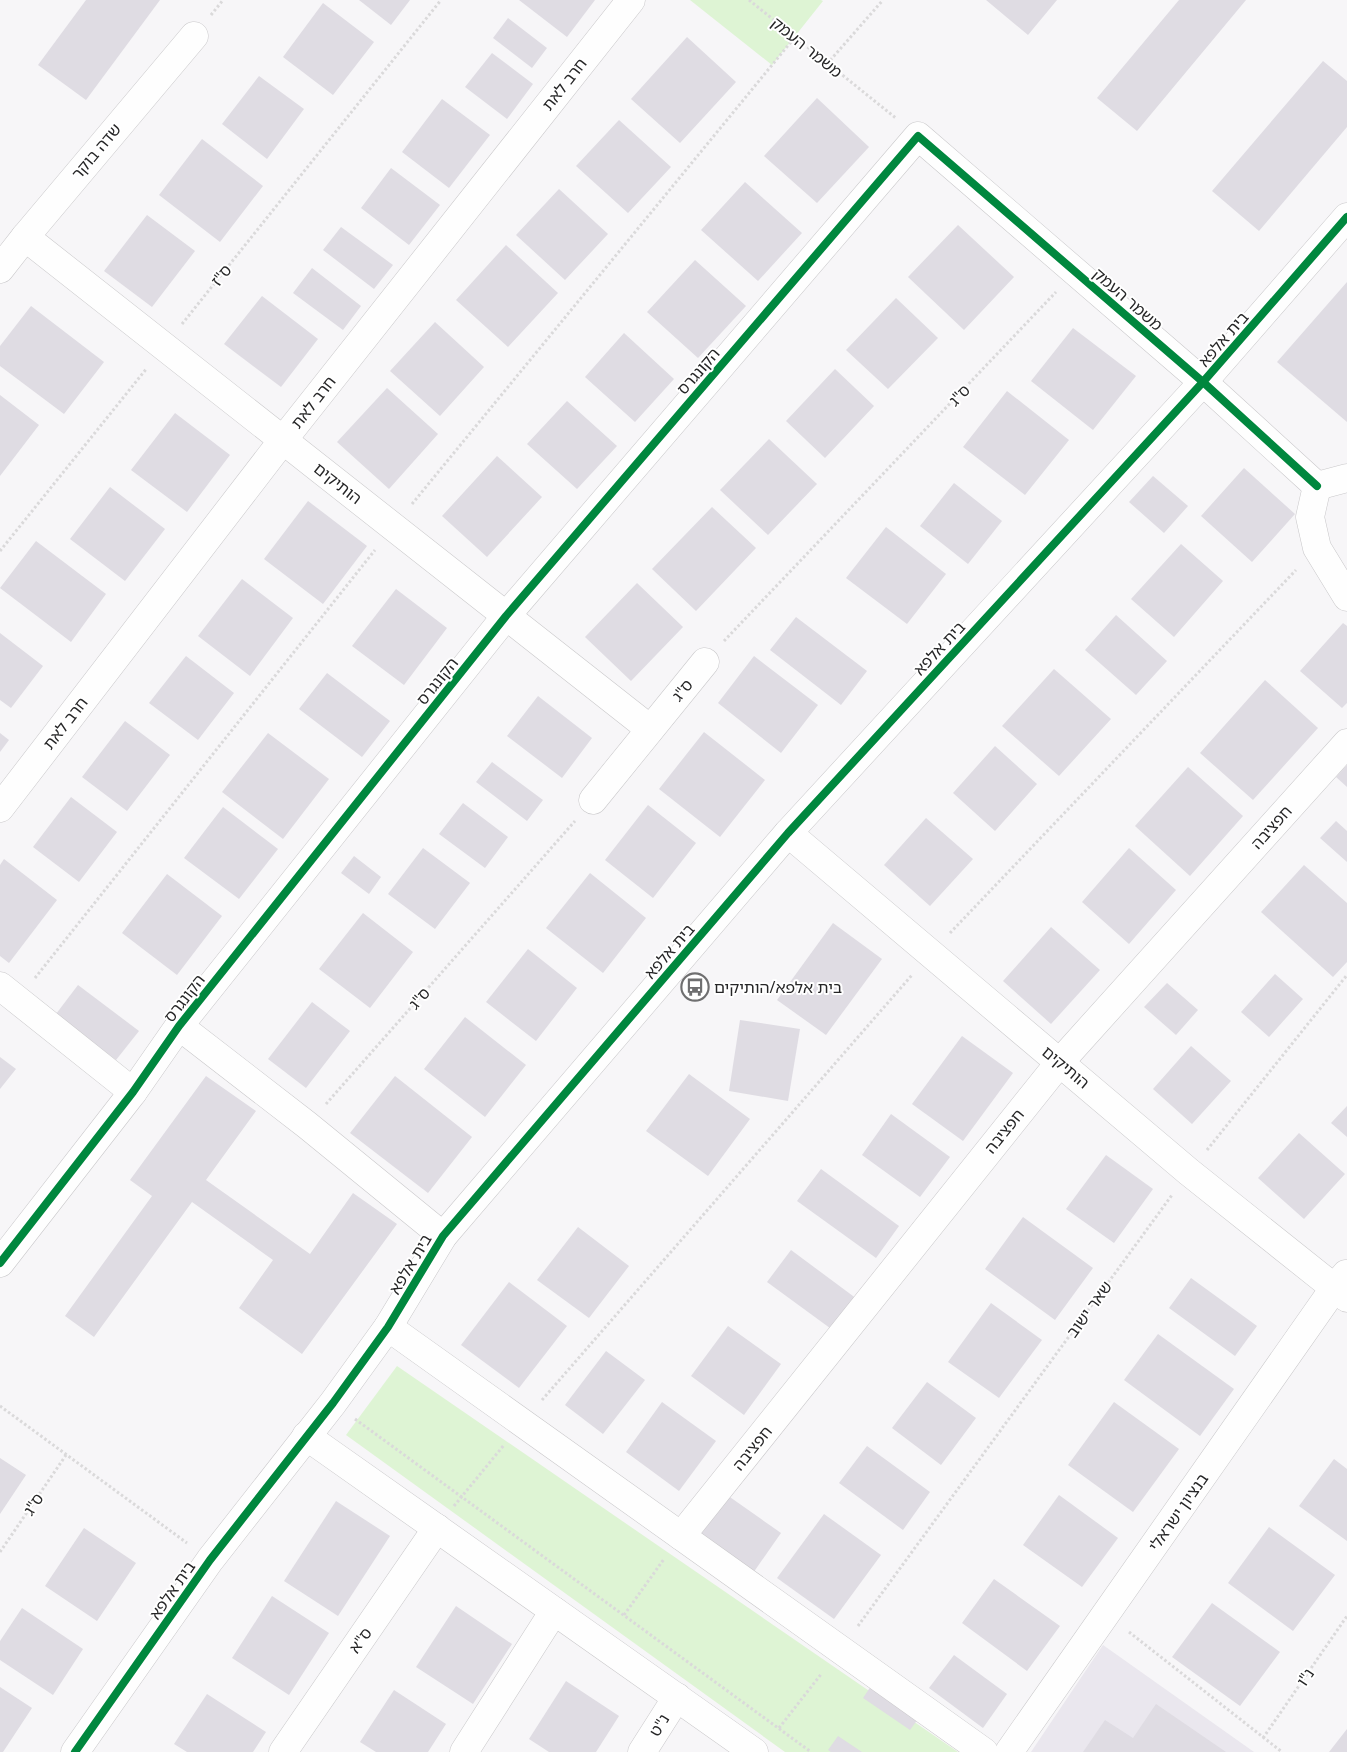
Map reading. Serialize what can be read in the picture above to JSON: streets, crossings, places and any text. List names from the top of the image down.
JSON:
{
  "streets": {
    "street": [
      "משמר העמק",
      "חרב לאת",
      "שדה בוקר",
      "בית אלפא",
      "הקונגרס",
      "ס\"ג",
      "הותיקים",
      "חפציבה",
      "בנציון ישראלי",
      "ס\"א",
      "נ\"ט"
    ],
    "path": ["ס\"ז", "שאר ישוב", "נ\"ו"]
  },
  "crossings": [
    ["משמר העמק", "בית אלפא"],
    ["משמר העמק", "הקונגרס"],
    ["משמר העמק", "ס\"ג"],
    ["חרב לאת", "הותיקים"],
    ["שדה בוקר", "הותיקים"],
    ["ס\"ז", "הותיקים"],
    ["בית אלפא", "הותיקים"],
    ["הקונגרס", "הותיקים"],
    ["ס\"ג", "הותיקים"],
    ["הותיקים", "חפציבה"],
    ["הותיקים", "שאר ישוב"],
    ["הותיקים", "בנציון ישראלי"]
  ],
  "places": {
    "bus stop": ["בית אלפא/הותיקים"]
  }
}
